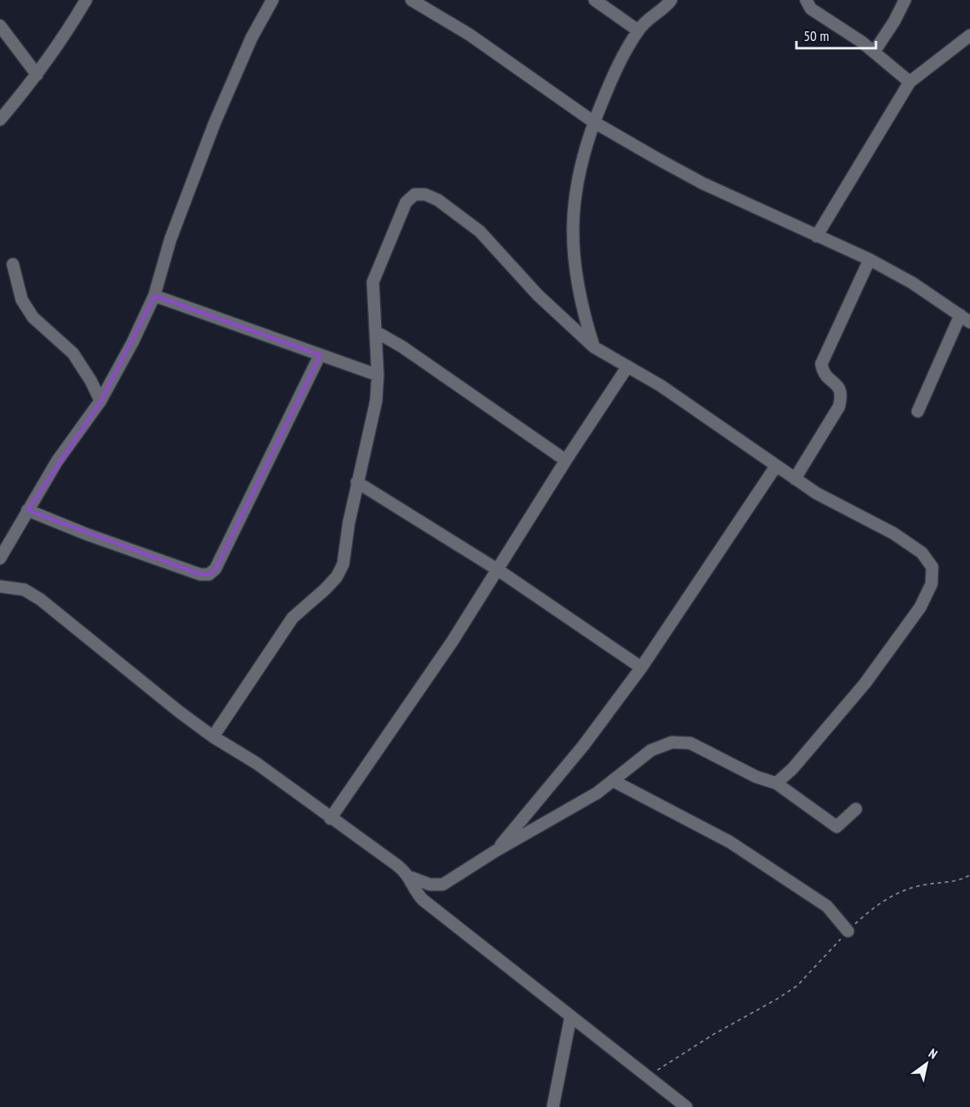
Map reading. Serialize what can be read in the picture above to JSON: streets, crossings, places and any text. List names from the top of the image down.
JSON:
{
  "scale_bar": "50 m",
  "north": "top right"
}
